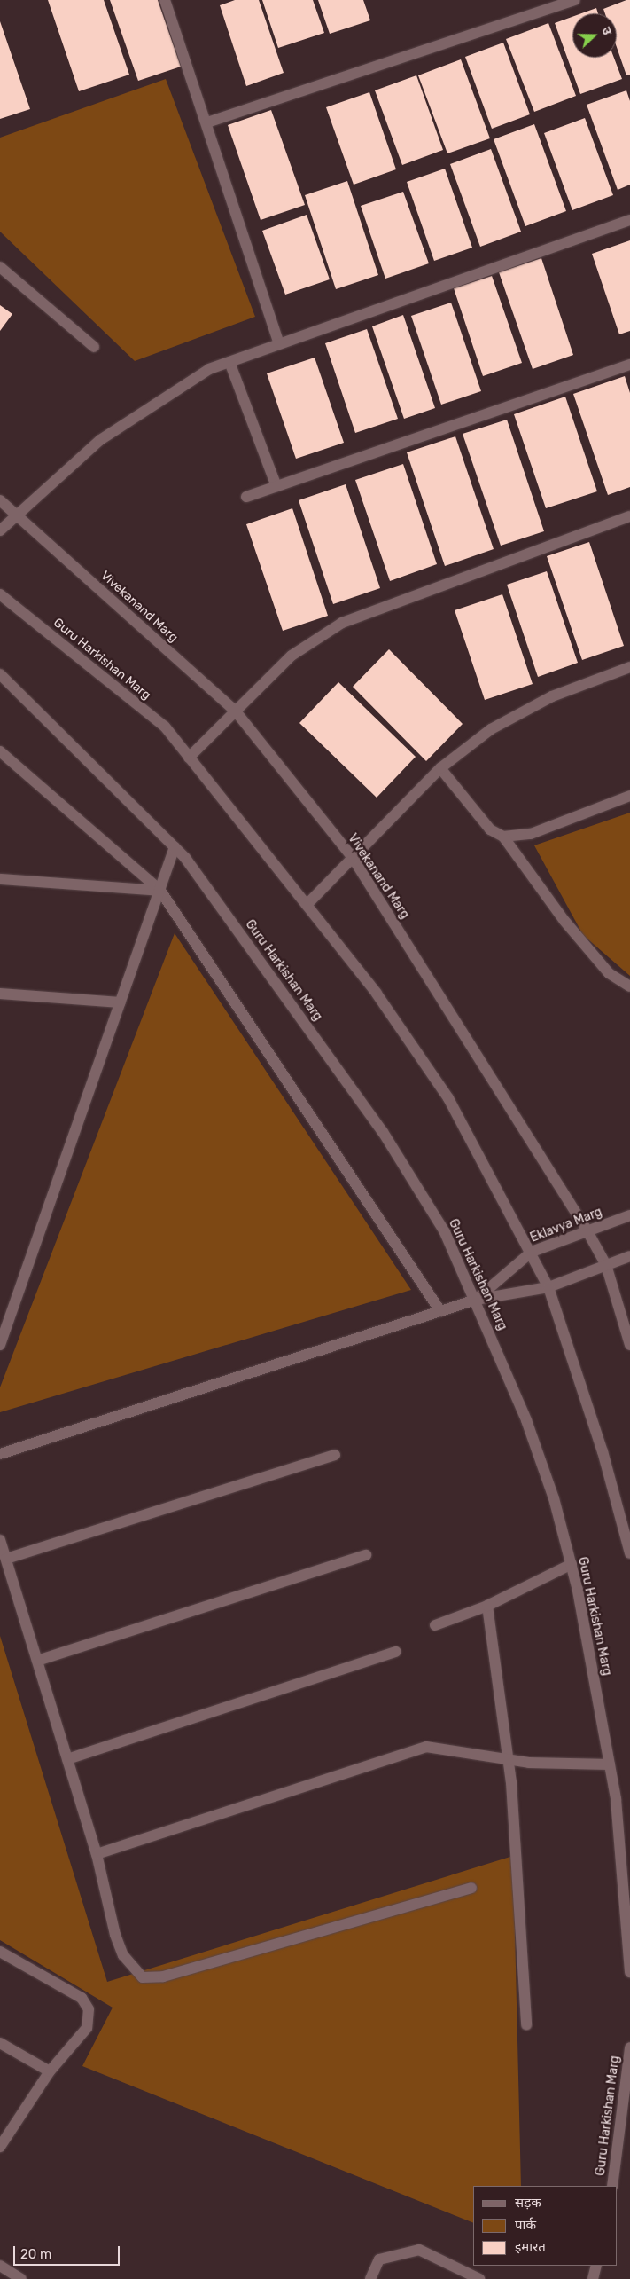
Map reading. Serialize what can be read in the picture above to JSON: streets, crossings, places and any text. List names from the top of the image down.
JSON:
{
  "streets": {
    "street": ["Vivekanand Marg", "Guru Harkishan Marg", "Eklavya Marg"]
  },
  "crossings": [
    ["Vivekanand Marg", "Eklavya Marg"],
    ["Guru Harkishan Marg", "Eklavya Marg"]
  ],
  "legend": ["सड़क", "पार्क", "इमारत"],
  "scale_bar": "20 m",
  "north": "right"
}
